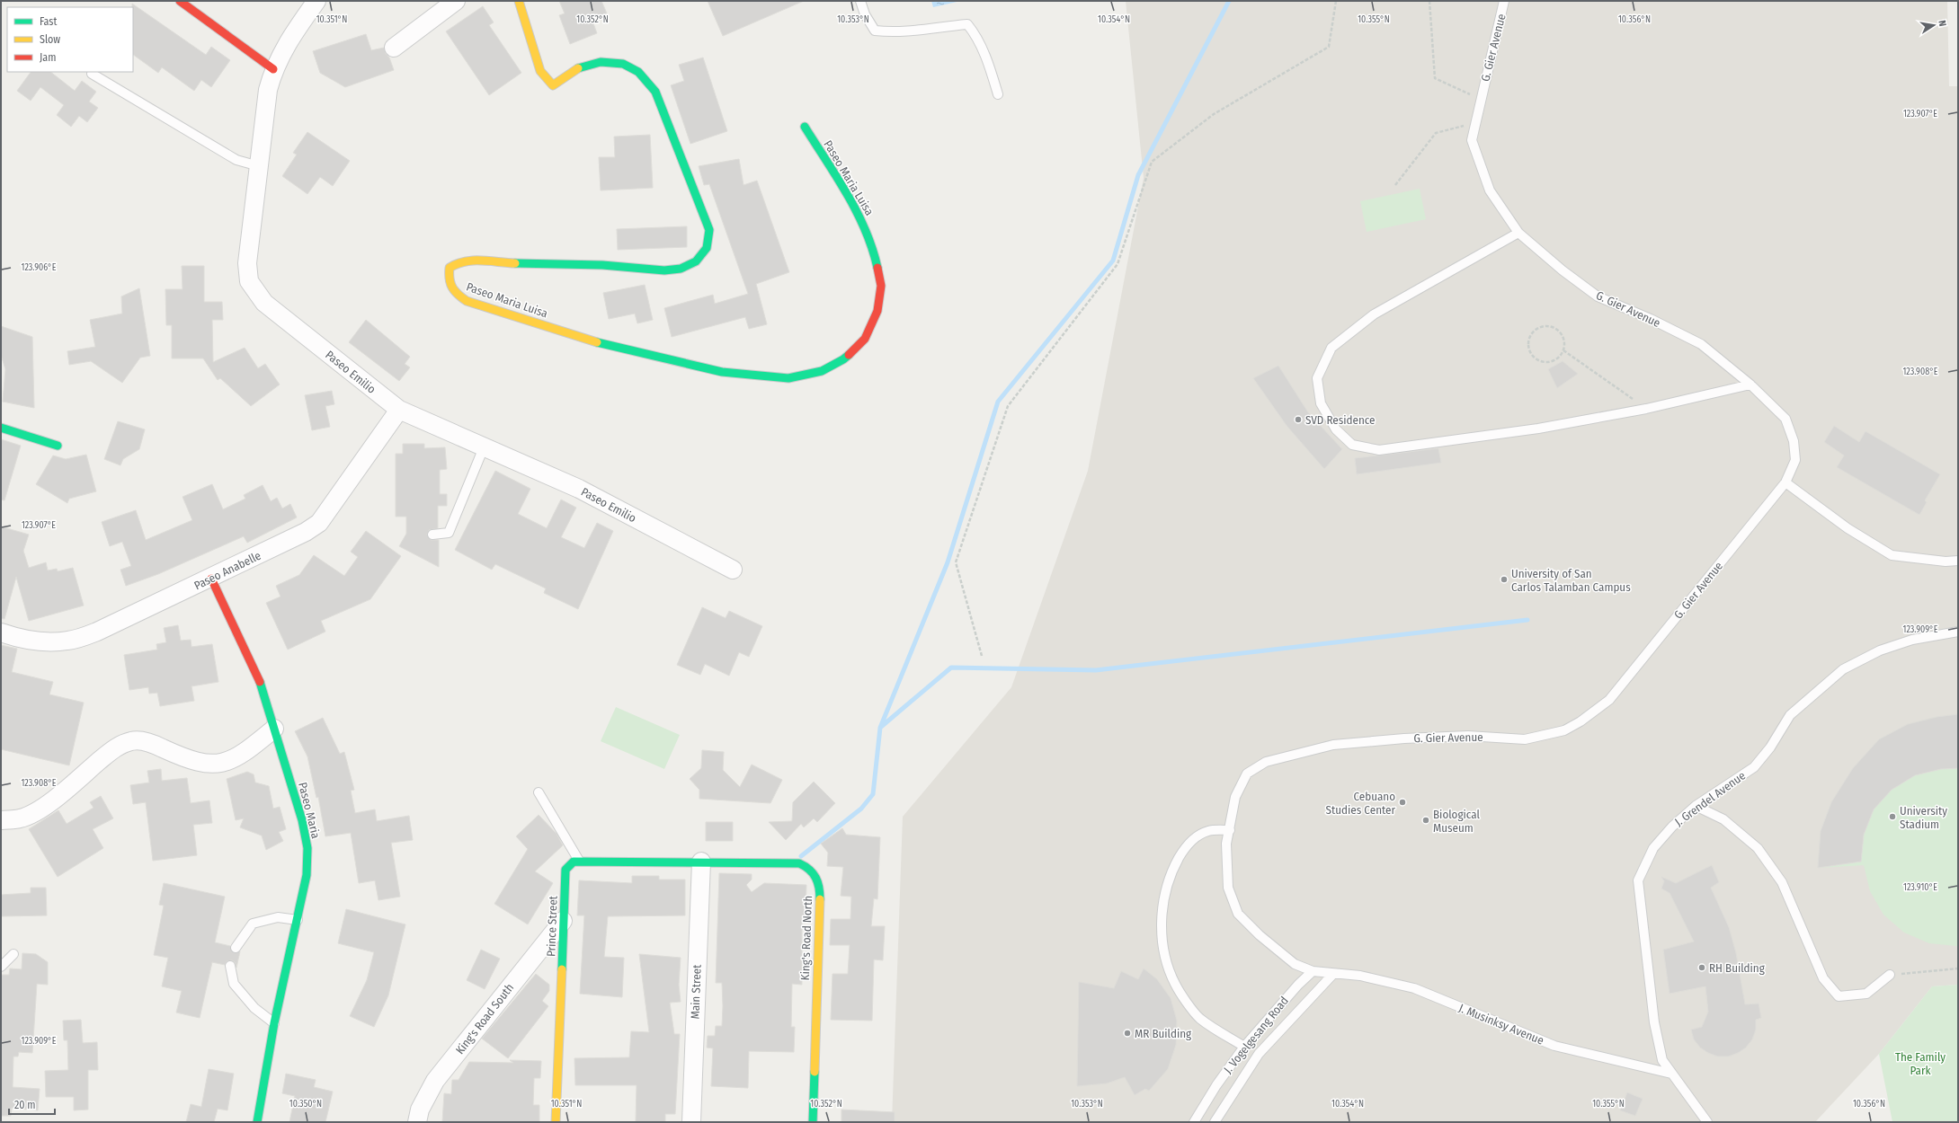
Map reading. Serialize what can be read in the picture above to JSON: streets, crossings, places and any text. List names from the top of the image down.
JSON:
{
  "streets": {
    "street": [
      "Paseo Maria Luisa",
      "Paseo Emilio",
      "Paseo Anabelle",
      "Paseo Maria",
      "Prince Street",
      "King's Road North",
      "Main Street",
      "King's Road South"
    ],
    "lane": [
      "G. Gier Avenue",
      "J. Grendel Avenue",
      "J. Musinksy Avenue",
      "J. Vogelgesang Road"
    ]
  },
  "crossings": [
    ["G. Gier Avenue", "J. Musinksy Avenue"],
    ["G. Gier Avenue", "J. Vogelgesang Road"],
    ["Paseo Emilio", "Paseo Anabelle"],
    ["Paseo Anabelle", "Paseo Maria"],
    ["J. Grendel Avenue", "J. Musinksy Avenue"],
    ["Prince Street", "King's Road South"],
    ["King's Road North", "Main Street"],
    ["J. Musinksy Avenue", "J. Vogelgesang Road"]
  ],
  "parks": ["The Family Park"],
  "places": [
    "SVD Residence",
    "University of San Carlos Talamban Campus",
    "Cebuano Studies Center",
    "University Stadium",
    "Biological Museum",
    "RH Building",
    "MR Building"
  ],
  "legend": ["Fast", "Slow", "Jam"],
  "scale_bar": "20 m",
  "north": "right",
  "coordinates": [
    "10.351°N",
    "10.352°N",
    "10.353°N",
    "10.354°N",
    "10.355°N",
    "10.356°N",
    "123.907°E",
    "123.906°E",
    "123.908°E",
    "123.909°E",
    "123.910°E",
    "10.350°N"
  ]
}
